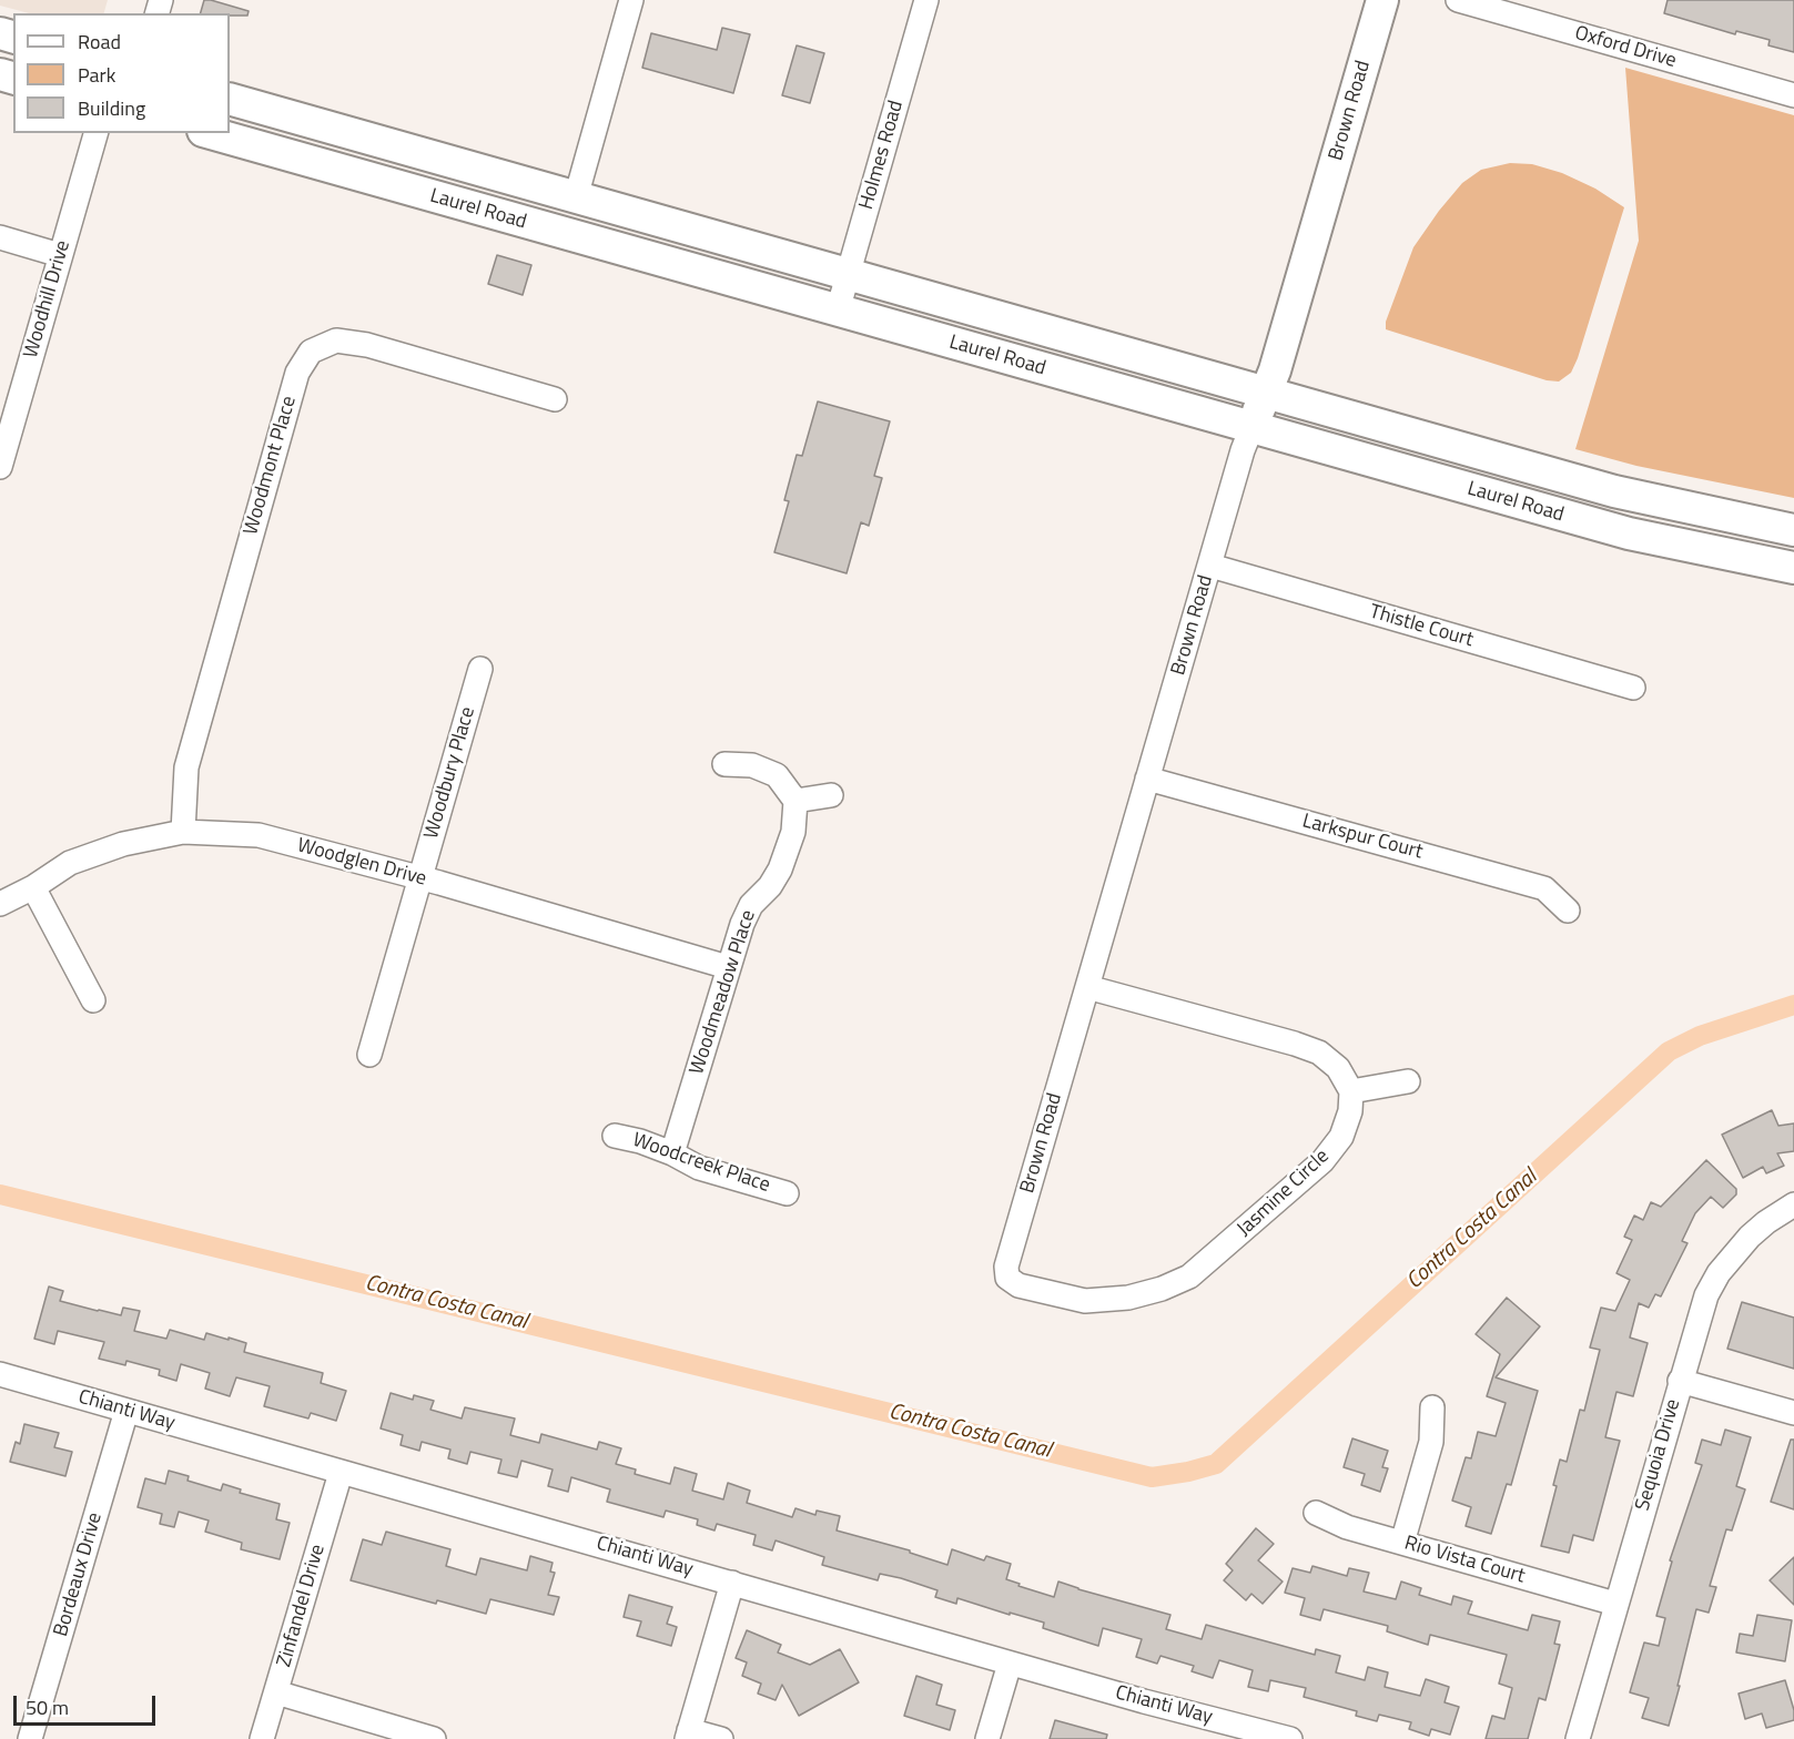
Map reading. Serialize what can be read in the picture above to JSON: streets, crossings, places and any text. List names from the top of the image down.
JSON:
{
  "streets": {
    "main road": ["Brown Road", "Laurel Road"],
    "street": [
      "Oxford Drive",
      "Holmes Road",
      "Woodhill Drive",
      "Woodmont Place",
      "Thistle Court",
      "Woodbury Place",
      "Larkspur Court",
      "Woodglen Drive",
      "Woodmeadow Place",
      "Woodcreek Place",
      "Jasmine Circle",
      "Chianti Way",
      "Sequoia Drive",
      "Rio Vista Court",
      "Bordeaux Drive",
      "Zinfandel Drive"
    ]
  },
  "crossings": [
    ["Brown Road", "Laurel Road"],
    ["Brown Road", "Thistle Court"],
    ["Brown Road", "Larkspur Court"],
    ["Brown Road", "Jasmine Circle"],
    ["Holmes Road", "Laurel Road"],
    ["Woodmont Place", "Woodglen Drive"],
    ["Woodbury Place", "Woodglen Drive"],
    ["Woodglen Drive", "Woodmeadow Place"],
    ["Woodmeadow Place", "Woodcreek Place"],
    ["Chianti Way", "Bordeaux Drive"],
    ["Chianti Way", "Zinfandel Drive"],
    ["Sequoia Drive", "Rio Vista Court"]
  ],
  "water": ["Contra Costa Canal"],
  "legend": ["Road", "Park", "Building"],
  "scale_bar": "50 m"
}
